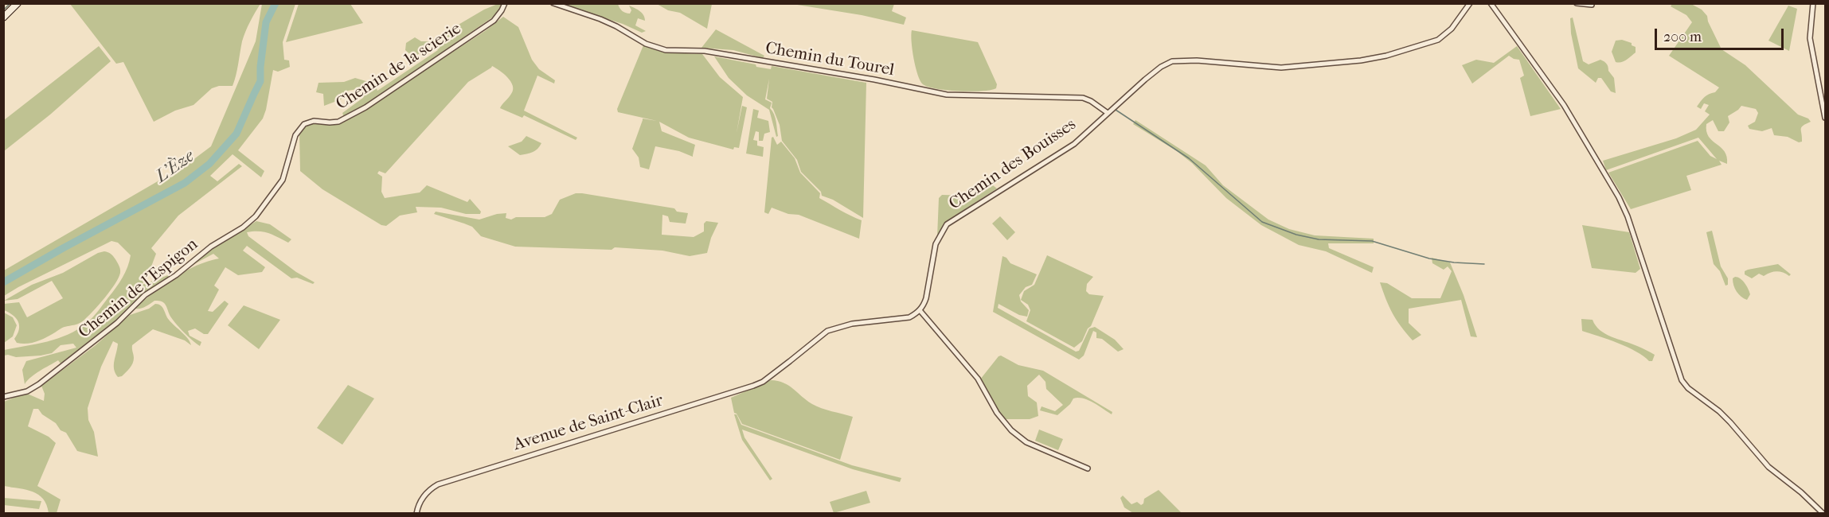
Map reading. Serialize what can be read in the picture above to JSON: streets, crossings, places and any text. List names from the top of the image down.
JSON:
{
  "streets": {
    "street": [
      "Chemin du Tourel",
      "Chemin de la scierie",
      "Chemin des Bouisses",
      "Chemin de l'Espigon",
      "Avenue de Saint-Clair"
    ]
  },
  "crossings": [
    ["Chemin du Tourel", "Chemin des Bouisses"],
    ["Chemin de la scierie", "Chemin de l'Espigon"],
    ["Chemin des Bouisses", "Avenue de Saint-Clair"]
  ],
  "water": ["L'Èze"],
  "scale_bar": "200 m"
}
